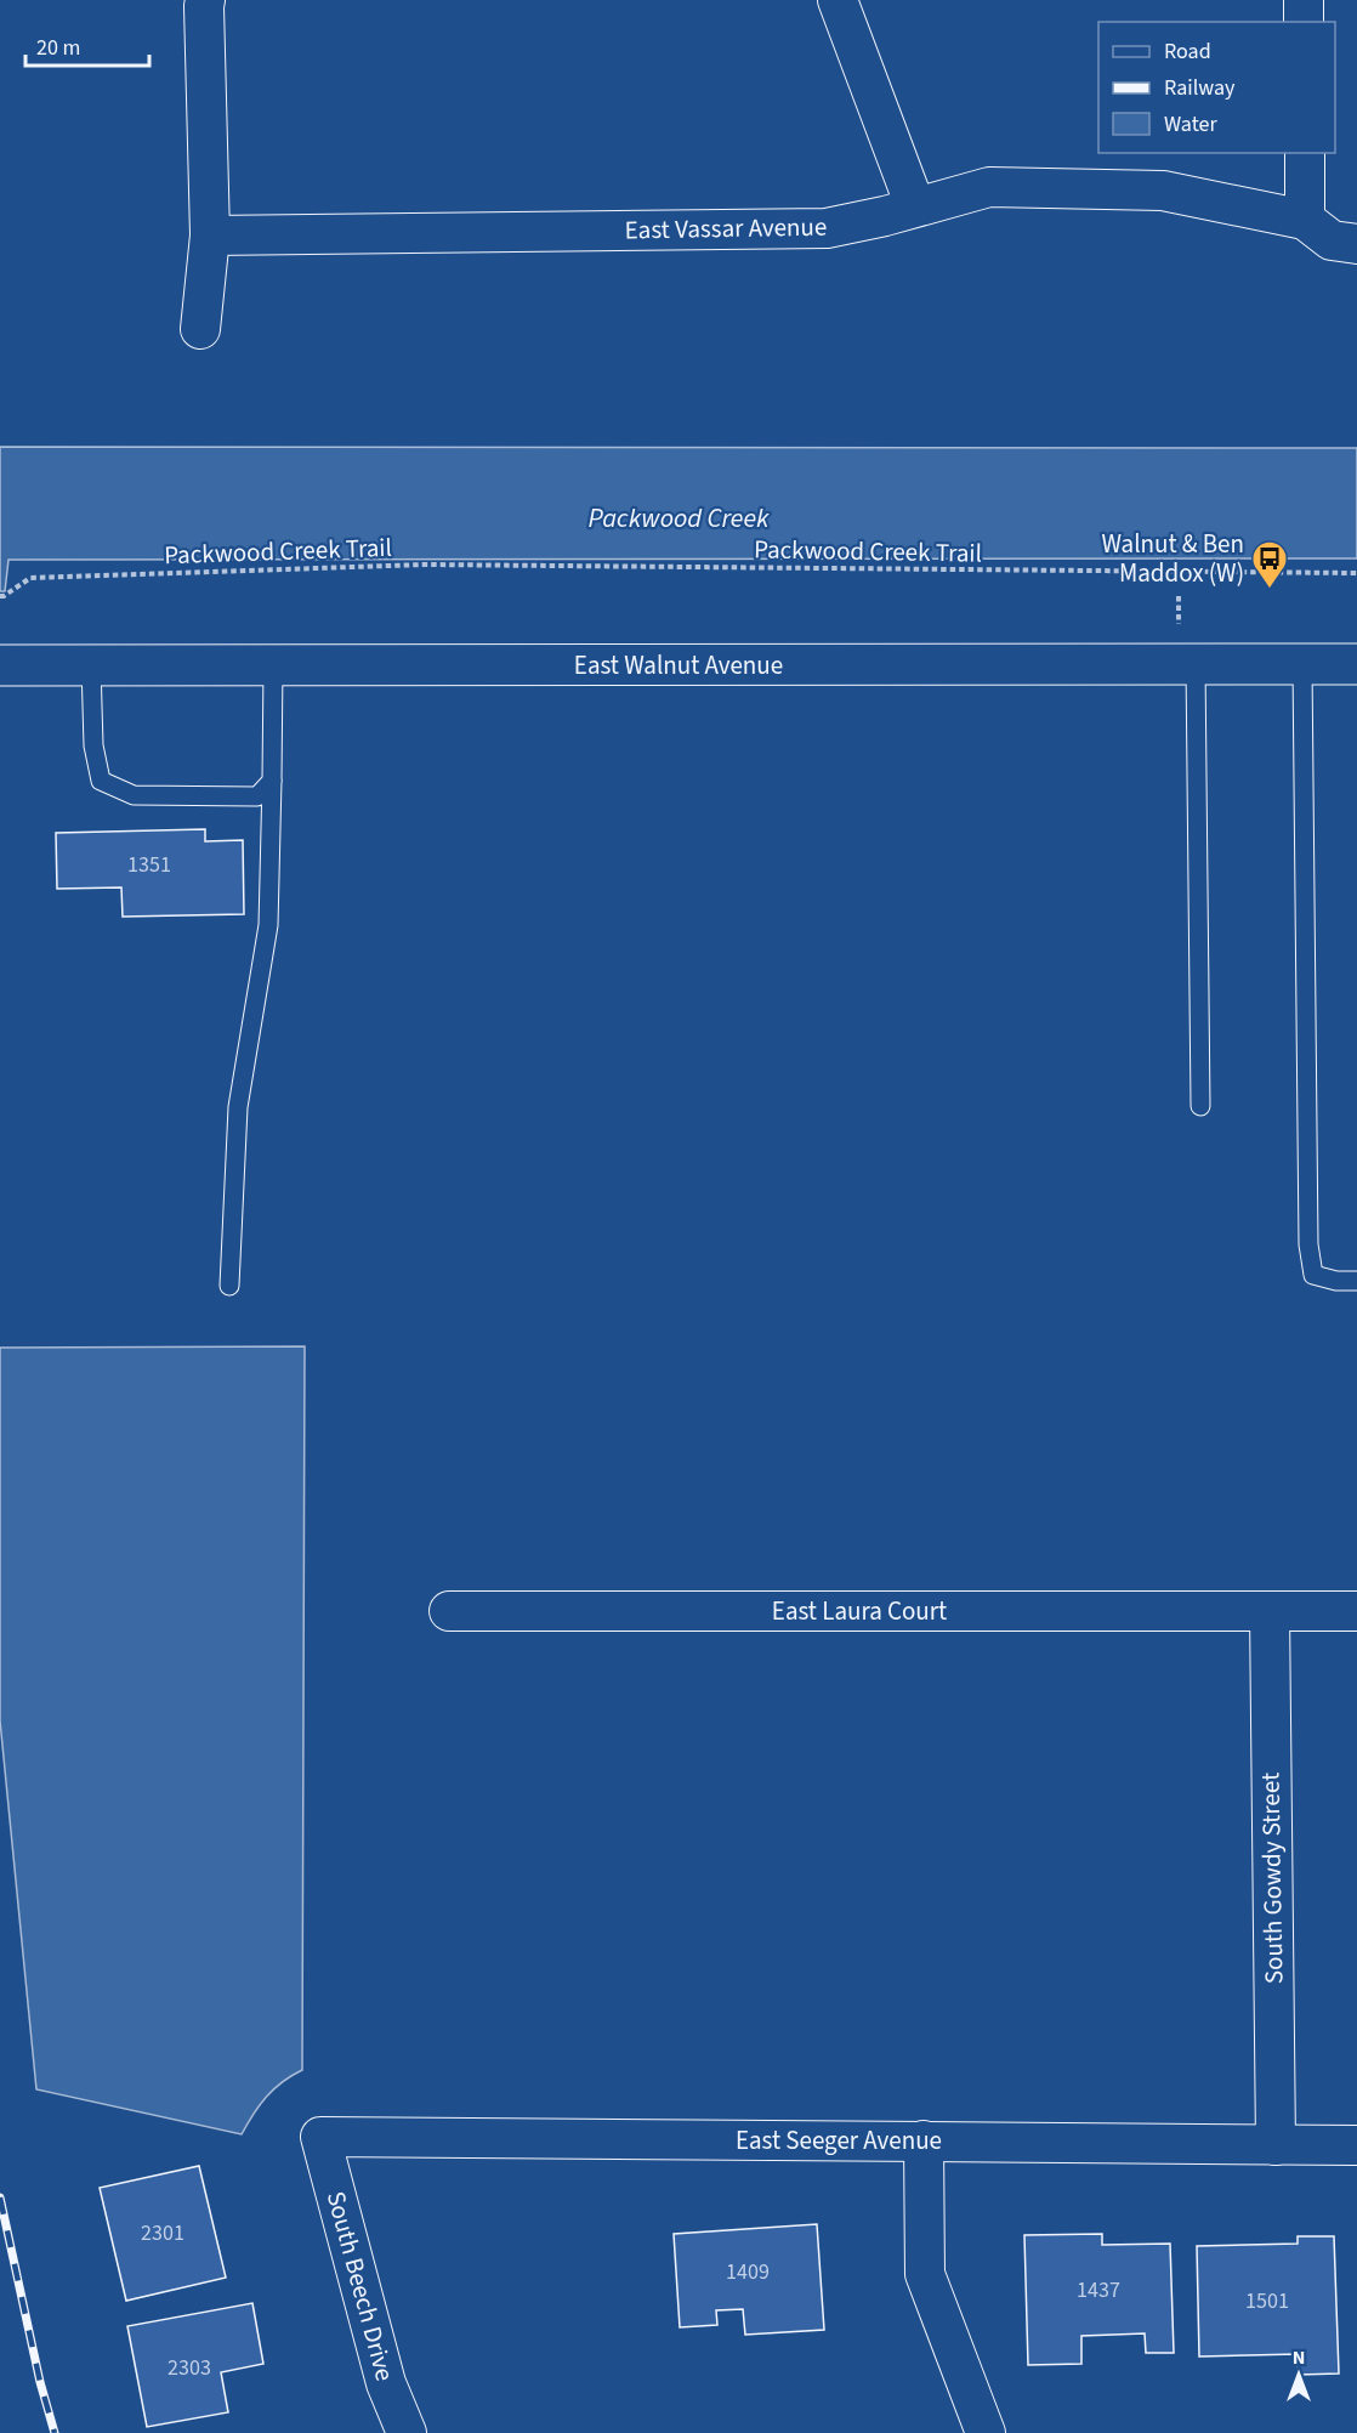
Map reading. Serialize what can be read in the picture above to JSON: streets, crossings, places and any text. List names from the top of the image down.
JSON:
{
  "streets": {
    "main road": ["East Walnut Avenue"],
    "street": [
      "East Vassar Avenue",
      "East Laura Court",
      "South Gowdy Street",
      "East Seeger Avenue",
      "South Beech Drive"
    ],
    "path": ["Packwood Creek Trail"]
  },
  "crossings": [
    ["East Laura Court", "South Gowdy Street"],
    ["South Gowdy Street", "East Seeger Avenue"],
    ["East Seeger Avenue", "South Beech Drive"]
  ],
  "water": ["Packwood Creek"],
  "places": {
    "bus stop": ["Walnut & Ben Maddox (W)"]
  },
  "house_numbers": [
    "1351",
    "2301",
    "1409",
    "1437",
    "1501",
    "2303"
  ],
  "legend": ["Road", "Railway", "Water"],
  "scale_bar": "20 m",
  "north": "top"
}
